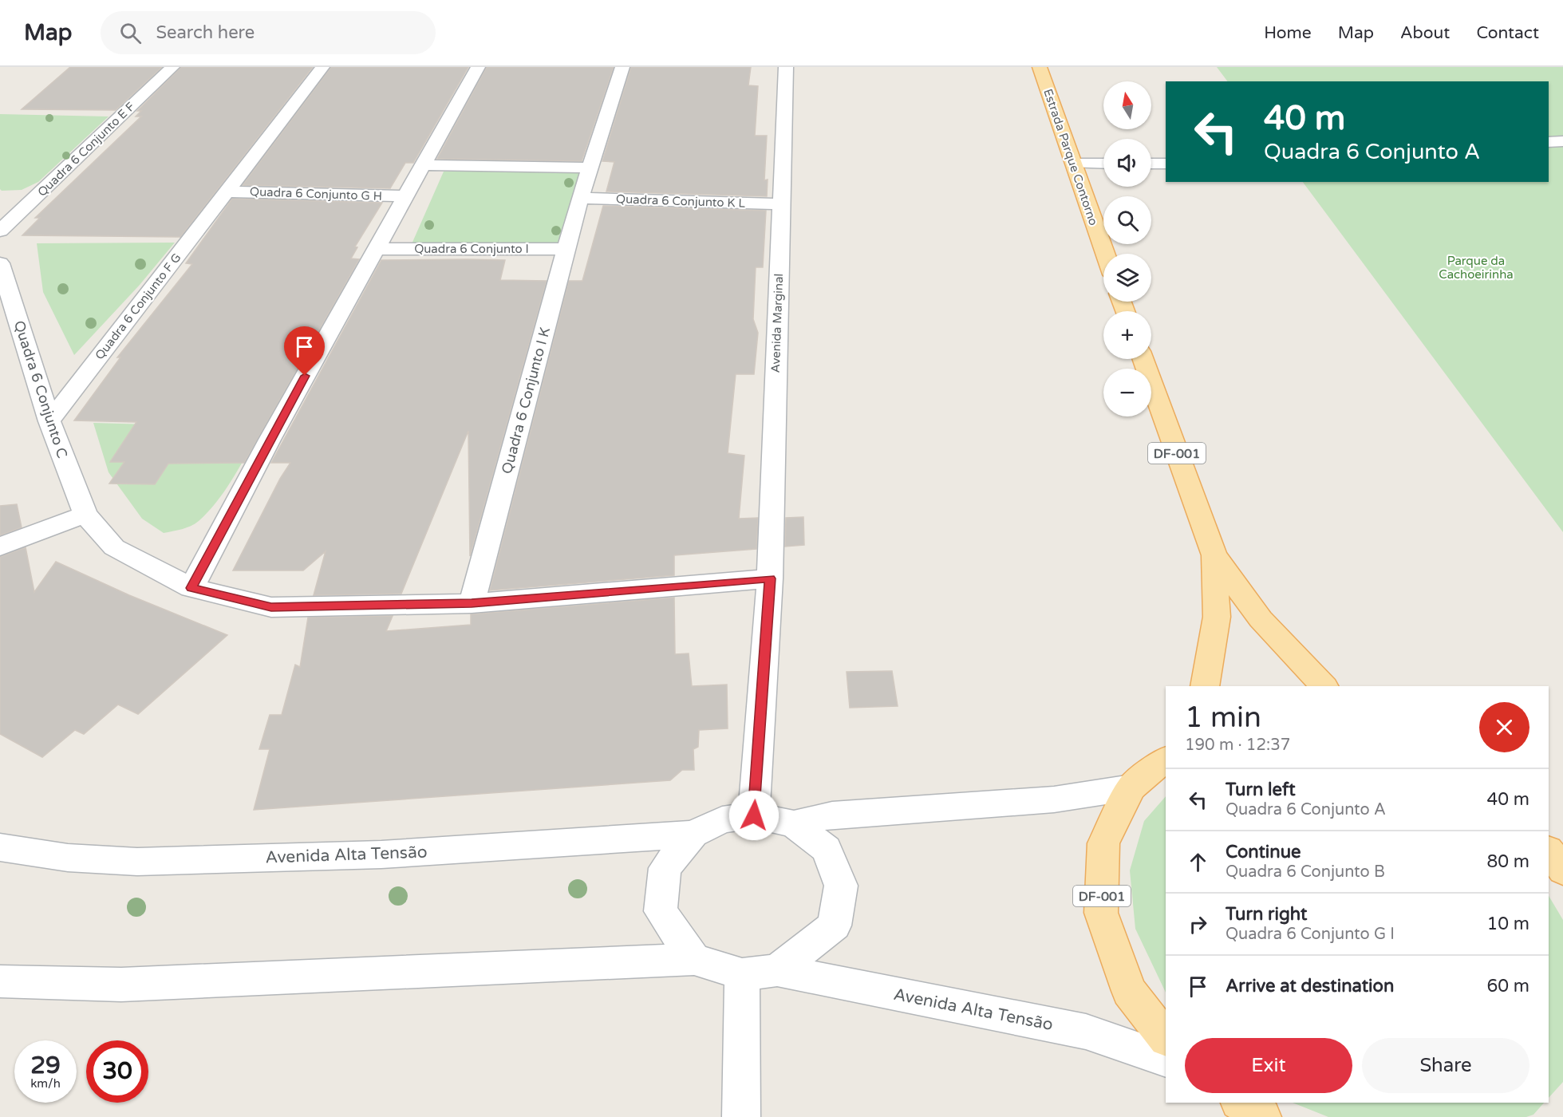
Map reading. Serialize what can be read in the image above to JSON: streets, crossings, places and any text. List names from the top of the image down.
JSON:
{
  "streets": {
    "main road": ["Estrada Parque Contorno", "DF-001"],
    "street": [
      "Quadra 6 Conjunto E F",
      "Quadra 6 Conjunto G H",
      "Quadra 6 Conjunto K L",
      "Quadra 6 Conjunto I",
      "Quadra 6 Conjunto F G",
      "Avenida Marginal",
      "Quadra 6 Conjunto C",
      "Quadra 6 Conjunto I K",
      "Avenida Alta Tensão"
    ]
  },
  "crossings": [
    ["Quadra 6 Conjunto G H", "Quadra 6 Conjunto F G"],
    ["Quadra 6 Conjunto K L", "Avenida Marginal"],
    ["Quadra 6 Conjunto K L", "Quadra 6 Conjunto I K"],
    ["Quadra 6 Conjunto I", "Quadra 6 Conjunto I K"],
    ["Quadra 6 Conjunto F G", "Quadra 6 Conjunto C"],
    ["Avenida Marginal", "Avenida Alta Tensão"]
  ],
  "parks": ["Parque da Cachoeirinha"],
  "north": "top",
  "page": {
    "header": "Map",
    "search": "Search here",
    "nav": [
      "Home",
      "Map",
      "About",
      "Contact"
    ],
    "map_buttons": ["+", "−"],
    "turn": ["40 m", "Quadra 6 Conjunto A"],
    "heading": ["1 min", "190 m · 12:37"],
    "list": [
      {
        "name": "Turn left",
        "note": "Quadra 6 Conjunto A",
        "value": "40 m"
      },
      {
        "name": "Continue",
        "note": "Quadra 6 Conjunto B",
        "value": "80 m"
      },
      {
        "name": "Turn right",
        "note": "Quadra 6 Conjunto G I",
        "value": "10 m"
      },
      {
        "name": "Arrive at destination",
        "value": "60 m"
      }
    ],
    "buttons": ["Exit", "Share"],
    "speed": "29 km/h",
    "limit": "30"
  }
}
